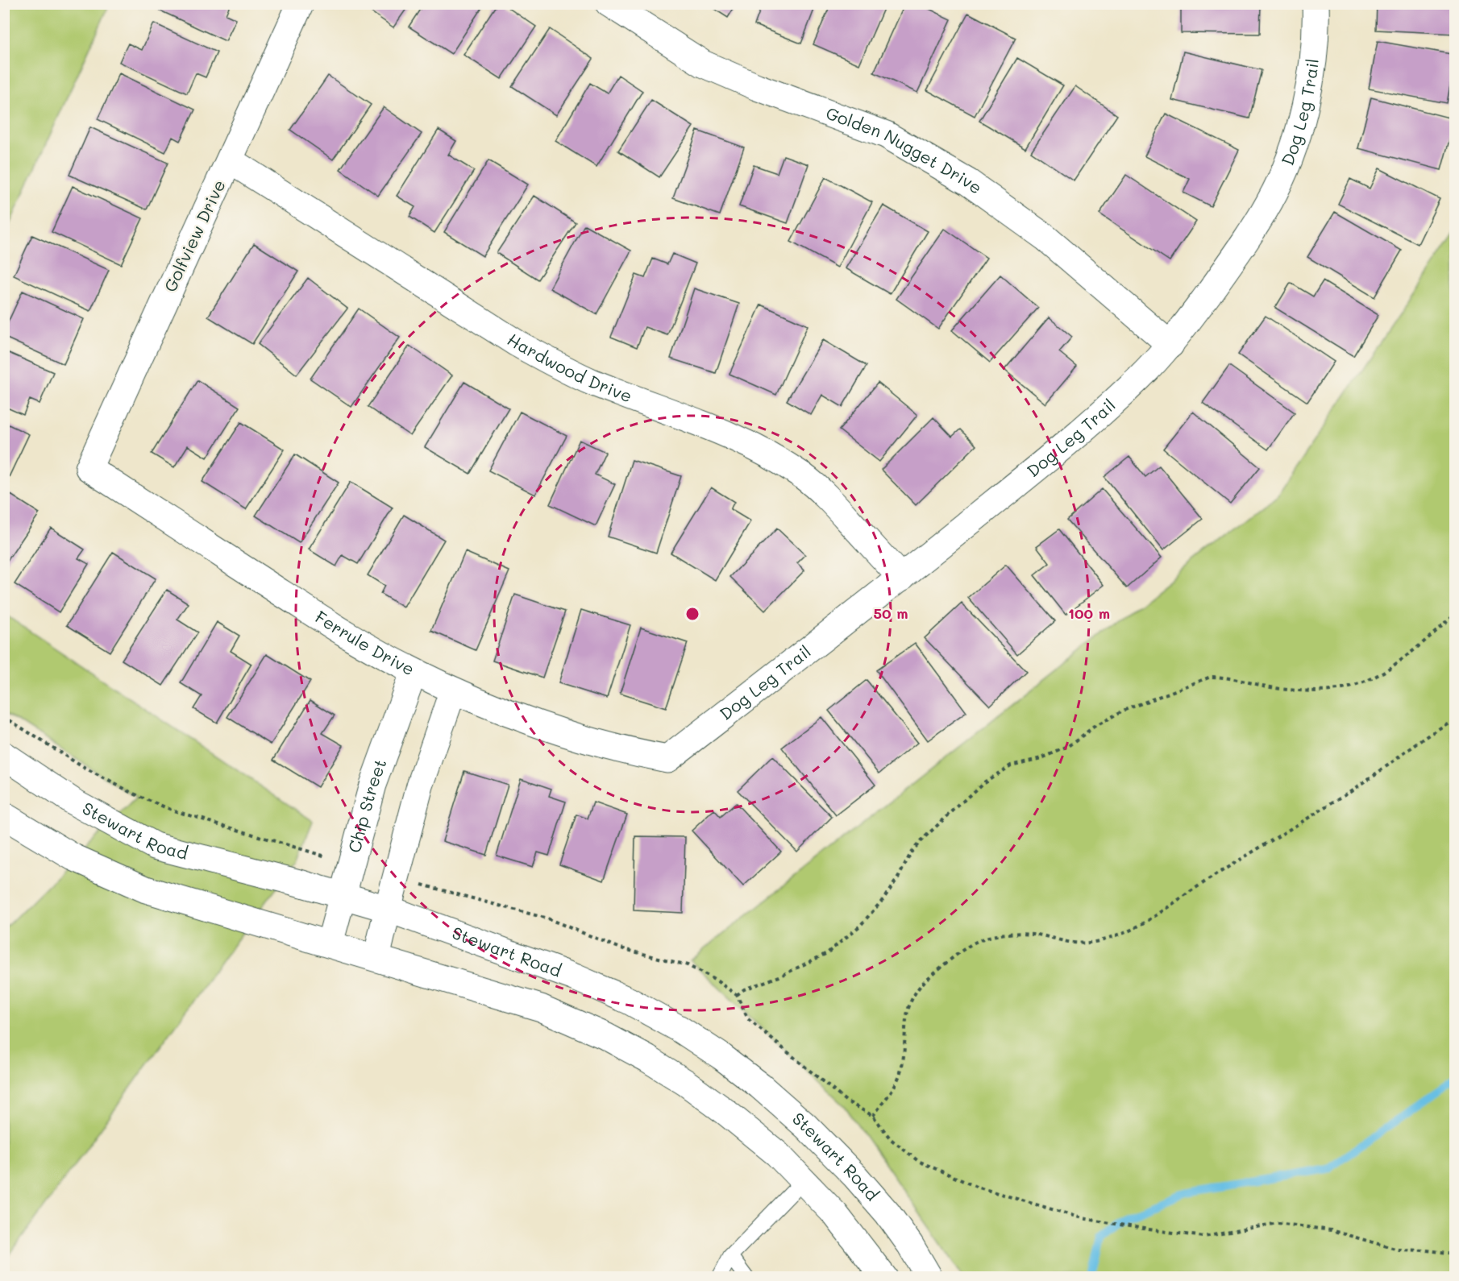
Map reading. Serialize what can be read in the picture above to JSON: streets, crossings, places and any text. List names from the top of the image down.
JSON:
{
  "streets": {
    "street": [
      "Dog Leg Trail",
      "Golden Nugget Drive",
      "Golfview Drive",
      "Hardwood Drive",
      "Ferrule Drive",
      "Chip Street",
      "Stewart Road"
    ]
  },
  "crossings": [
    ["Dog Leg Trail", "Golden Nugget Drive"],
    ["Dog Leg Trail", "Hardwood Drive"],
    ["Dog Leg Trail", "Ferrule Drive"],
    ["Golfview Drive", "Hardwood Drive"],
    ["Golfview Drive", "Ferrule Drive"],
    ["Ferrule Drive", "Chip Street"],
    ["Chip Street", "Stewart Road"]
  ],
  "rings": ["50 m", "100 m"]
}
